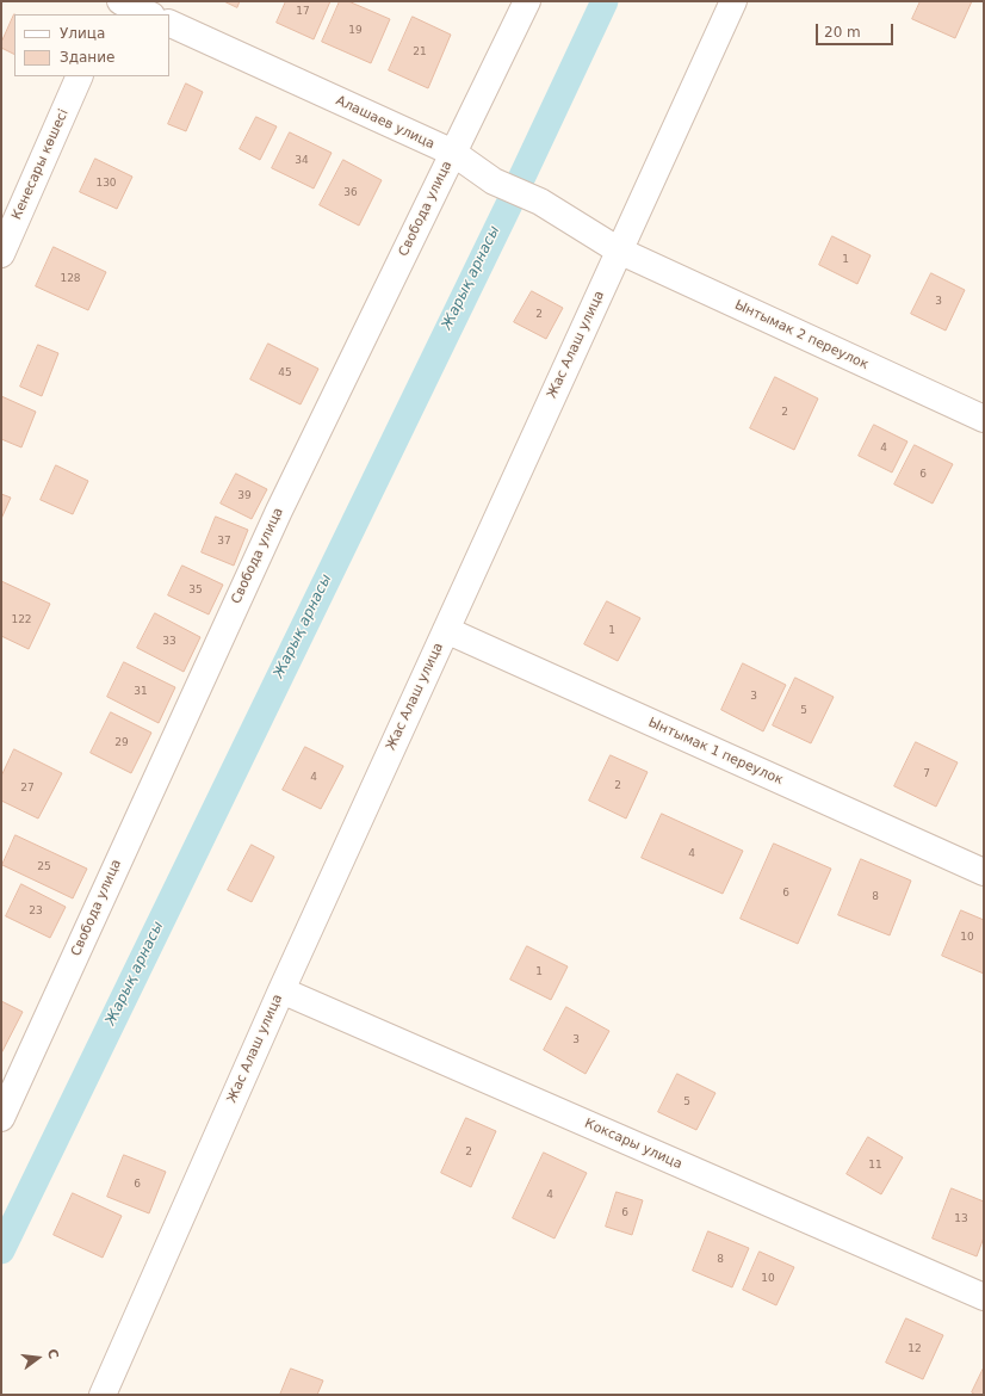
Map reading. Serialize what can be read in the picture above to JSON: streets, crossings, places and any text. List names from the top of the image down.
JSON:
{
  "streets": {
    "street": [
      "Алашаев улица",
      "Кенесары көшесі",
      "Свобода улица",
      "Ынтымак 2 переулок",
      "Жас Алаш улица",
      "Ынтымак 1 переулок",
      "Коксары улица"
    ]
  },
  "crossings": [
    ["Алашаев улица", "Свобода улица"],
    ["Алашаев улица", "Ынтымак 2 переулок"],
    ["Алашаев улица", "Жас Алаш улица"],
    ["Ынтымак 2 переулок", "Жас Алаш улица"],
    ["Жас Алаш улица", "Ынтымак 1 переулок"],
    ["Жас Алаш улица", "Коксары улица"]
  ],
  "water": ["Жарық арнасы"],
  "house_numbers": [
    "17",
    "19",
    "21",
    "34",
    "130",
    "36",
    "1",
    "128",
    "3",
    "2",
    "45",
    "2",
    "4",
    "6",
    "39",
    "37",
    "35",
    "122",
    "1",
    "33",
    "31",
    "3",
    "5",
    "29",
    "7",
    "4",
    "2",
    "27",
    "4",
    "25",
    "6",
    "8",
    "23",
    "10",
    "1",
    "3",
    "5",
    "2",
    "11",
    "6",
    "4",
    "6",
    "13",
    "8",
    "10",
    "12"
  ],
  "legend": ["Улица", "Здание"],
  "scale_bar": "20 m",
  "north": "right"
}
